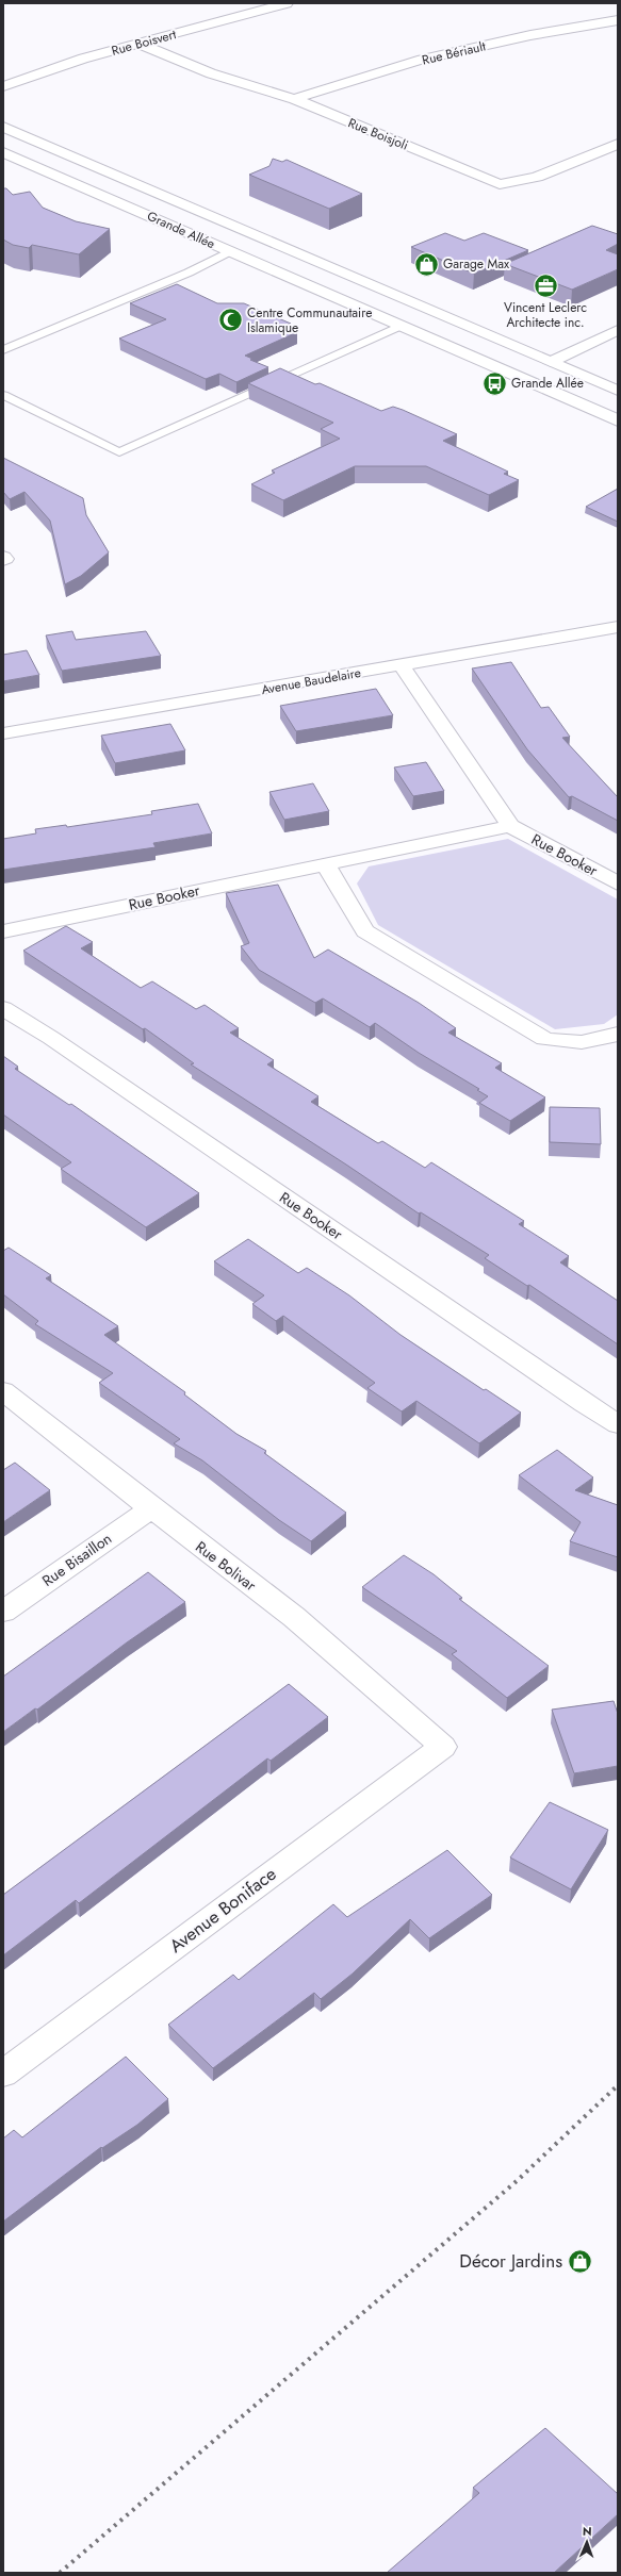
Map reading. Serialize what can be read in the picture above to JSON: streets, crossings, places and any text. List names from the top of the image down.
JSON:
{
  "streets": {
    "street": [
      "Rue Boisvert",
      "Rue Bériault",
      "Rue Boisjoli",
      "Grande Allée",
      "Avenue Baudelaire",
      "Rue Booker",
      "Rue Bisaillon",
      "Rue Bolivar",
      "Avenue Boniface"
    ]
  },
  "crossings": [
    ["Rue Boisvert", "Rue Boisjoli"],
    ["Rue Bériault", "Rue Boisjoli"],
    ["Avenue Baudelaire", "Rue Booker"],
    ["Rue Bisaillon", "Rue Bolivar"],
    ["Rue Bolivar", "Avenue Boniface"]
  ],
  "places": {
    "shop": ["Garage Max", "Décor Jardins"],
    "office": ["Vincent Leclerc Architecte inc."],
    "mosque": ["Centre Communautaire Islamique"],
    "bus stop": ["Grande Allée"]
  },
  "north": "top"
}
